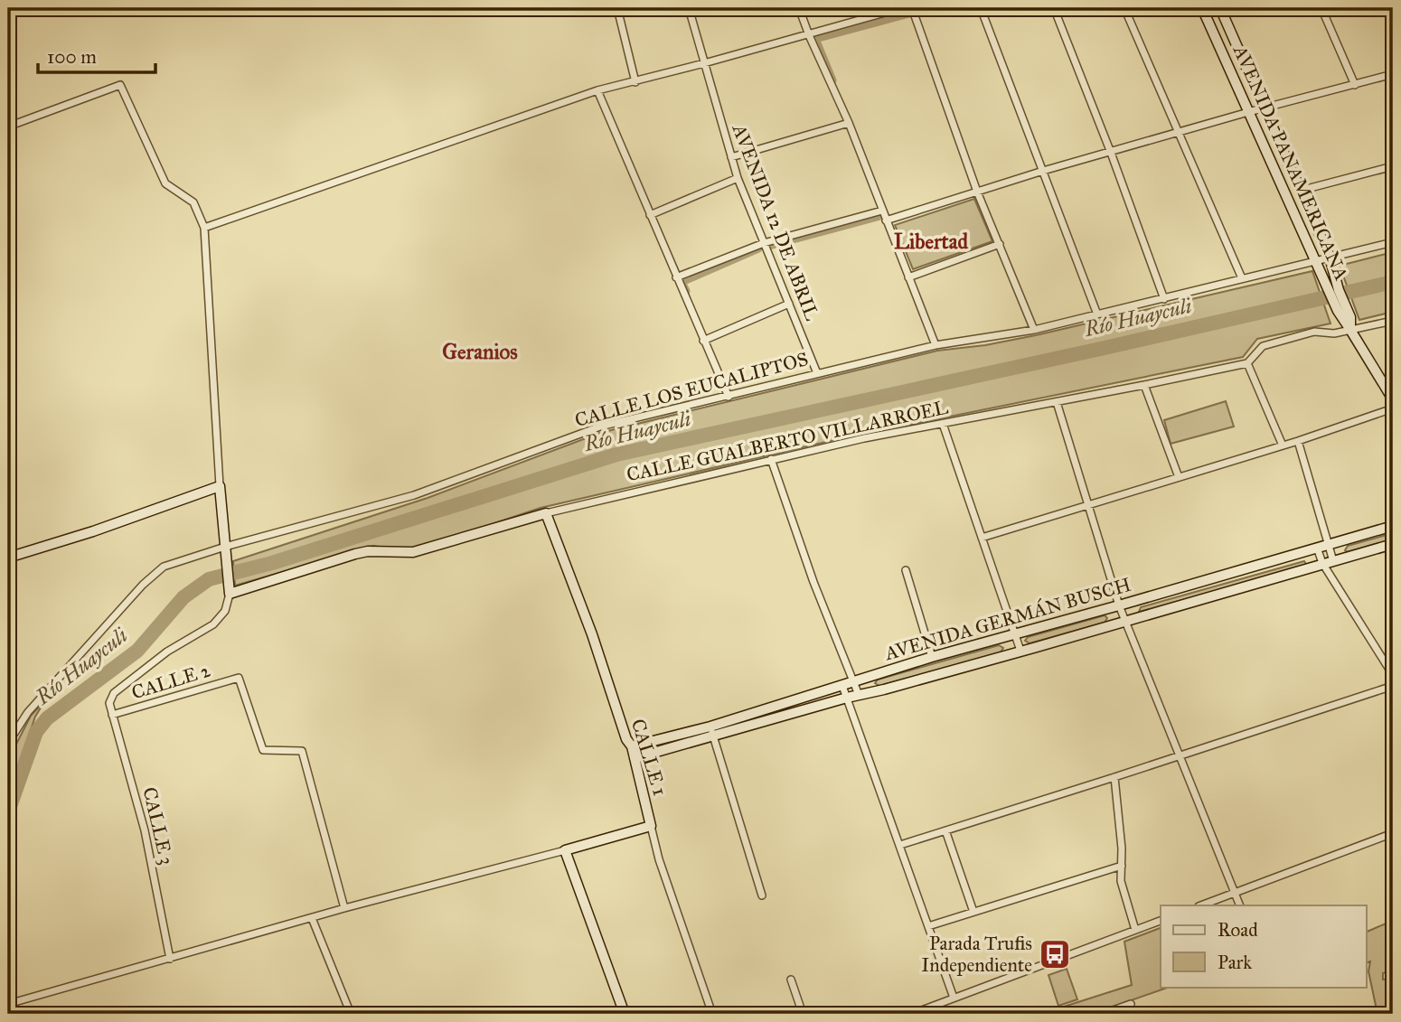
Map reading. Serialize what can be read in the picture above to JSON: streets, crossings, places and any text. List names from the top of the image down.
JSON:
{
  "streets": {
    "main road": [
      "AVENIDA PANAMERICANA",
      "CALLE GUALBERTO VILLARROEL",
      "AVENIDA GERMÁN BUSCH",
      "CALLE 1"
    ],
    "street": [
      "AVENIDA 12 DE ABRIL",
      "CALLE LOS EUCALIPTOS",
      "CALLE 2",
      "CALLE 3"
    ]
  },
  "crossings": [
    ["AVENIDA PANAMERICANA", "CALLE LOS EUCALIPTOS"],
    ["AVENIDA PANAMERICANA", "CALLE GUALBERTO VILLARROEL"],
    ["AVENIDA 12 DE ABRIL", "CALLE LOS EUCALIPTOS"],
    ["CALLE GUALBERTO VILLARROEL", "CALLE 1"],
    ["CALLE GUALBERTO VILLARROEL", "CALLE 3"],
    ["AVENIDA GERMÁN BUSCH", "CALLE 1"],
    ["CALLE 2", "CALLE 3"]
  ],
  "districts": ["Libertad", "Geranios"],
  "water": ["Río Huayculi"],
  "places": {
    "bus stop": ["Parada Trufis Independiente"]
  },
  "legend": ["Road", "Park"],
  "scale_bar": "100 m"
}
